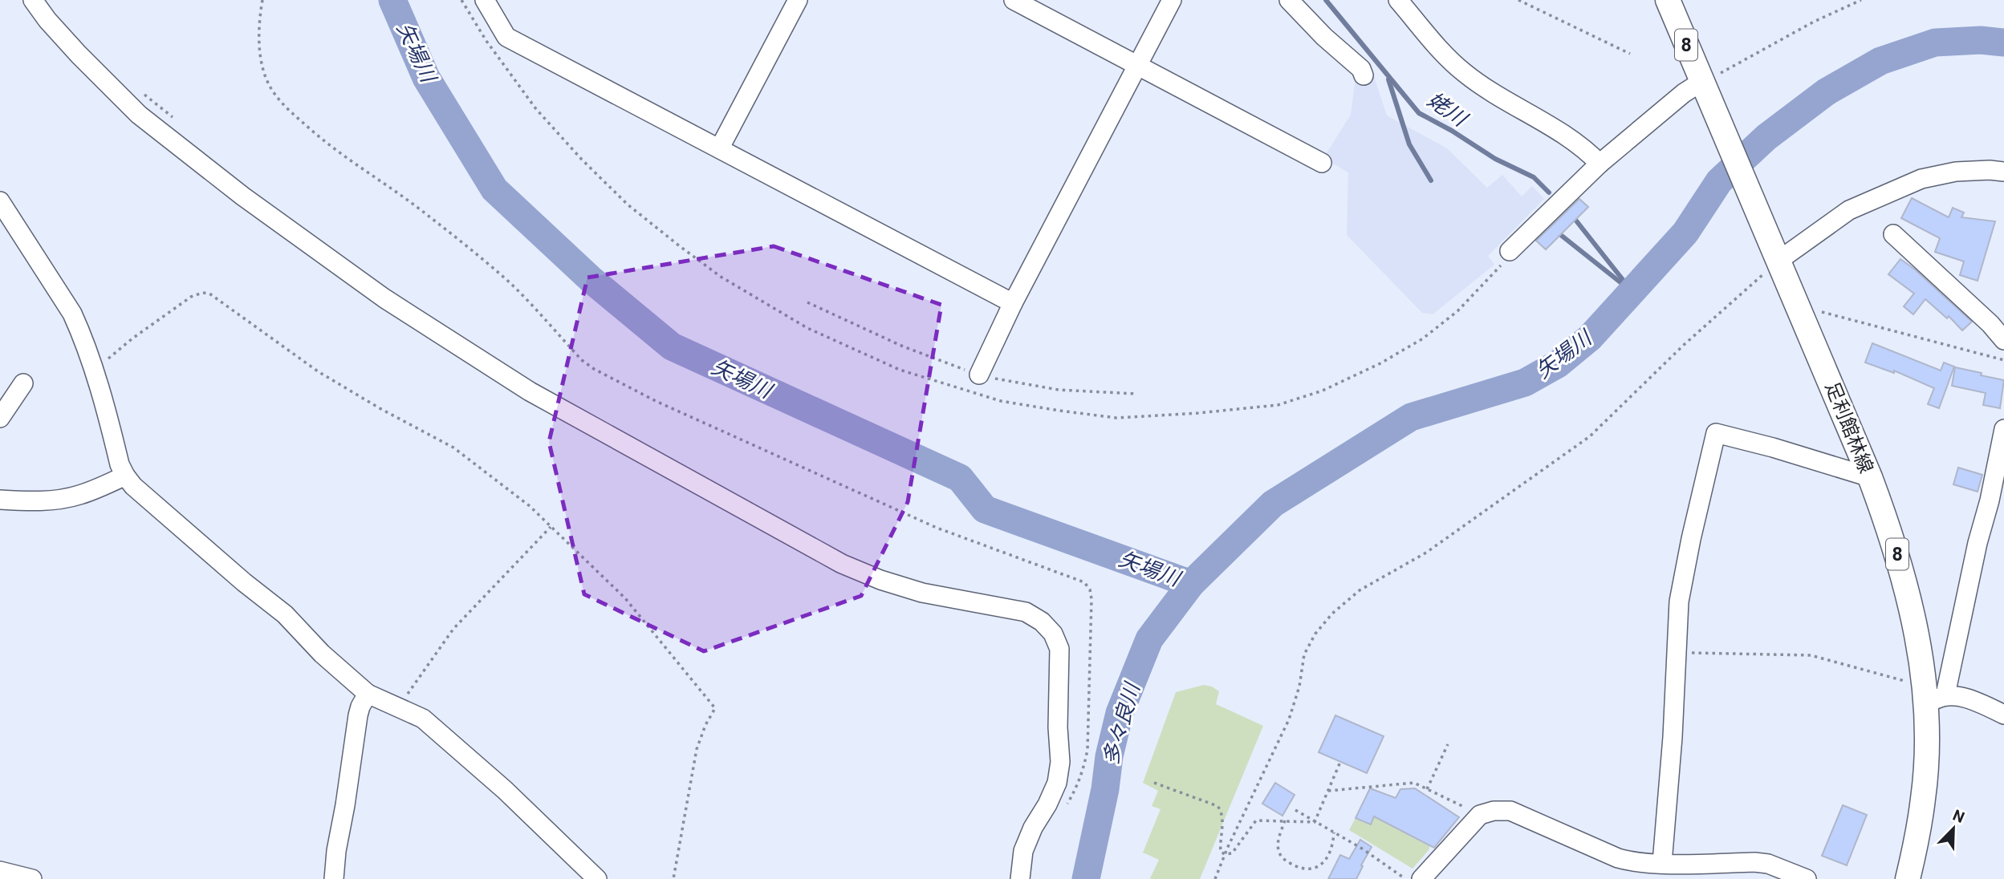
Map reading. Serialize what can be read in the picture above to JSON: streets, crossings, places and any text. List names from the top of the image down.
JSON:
{
  "streets": {
    "main road": ["8", "足利館林線"]
  },
  "water": ["矢場川", "姥川", "多々良川"],
  "north": "top right"
}
